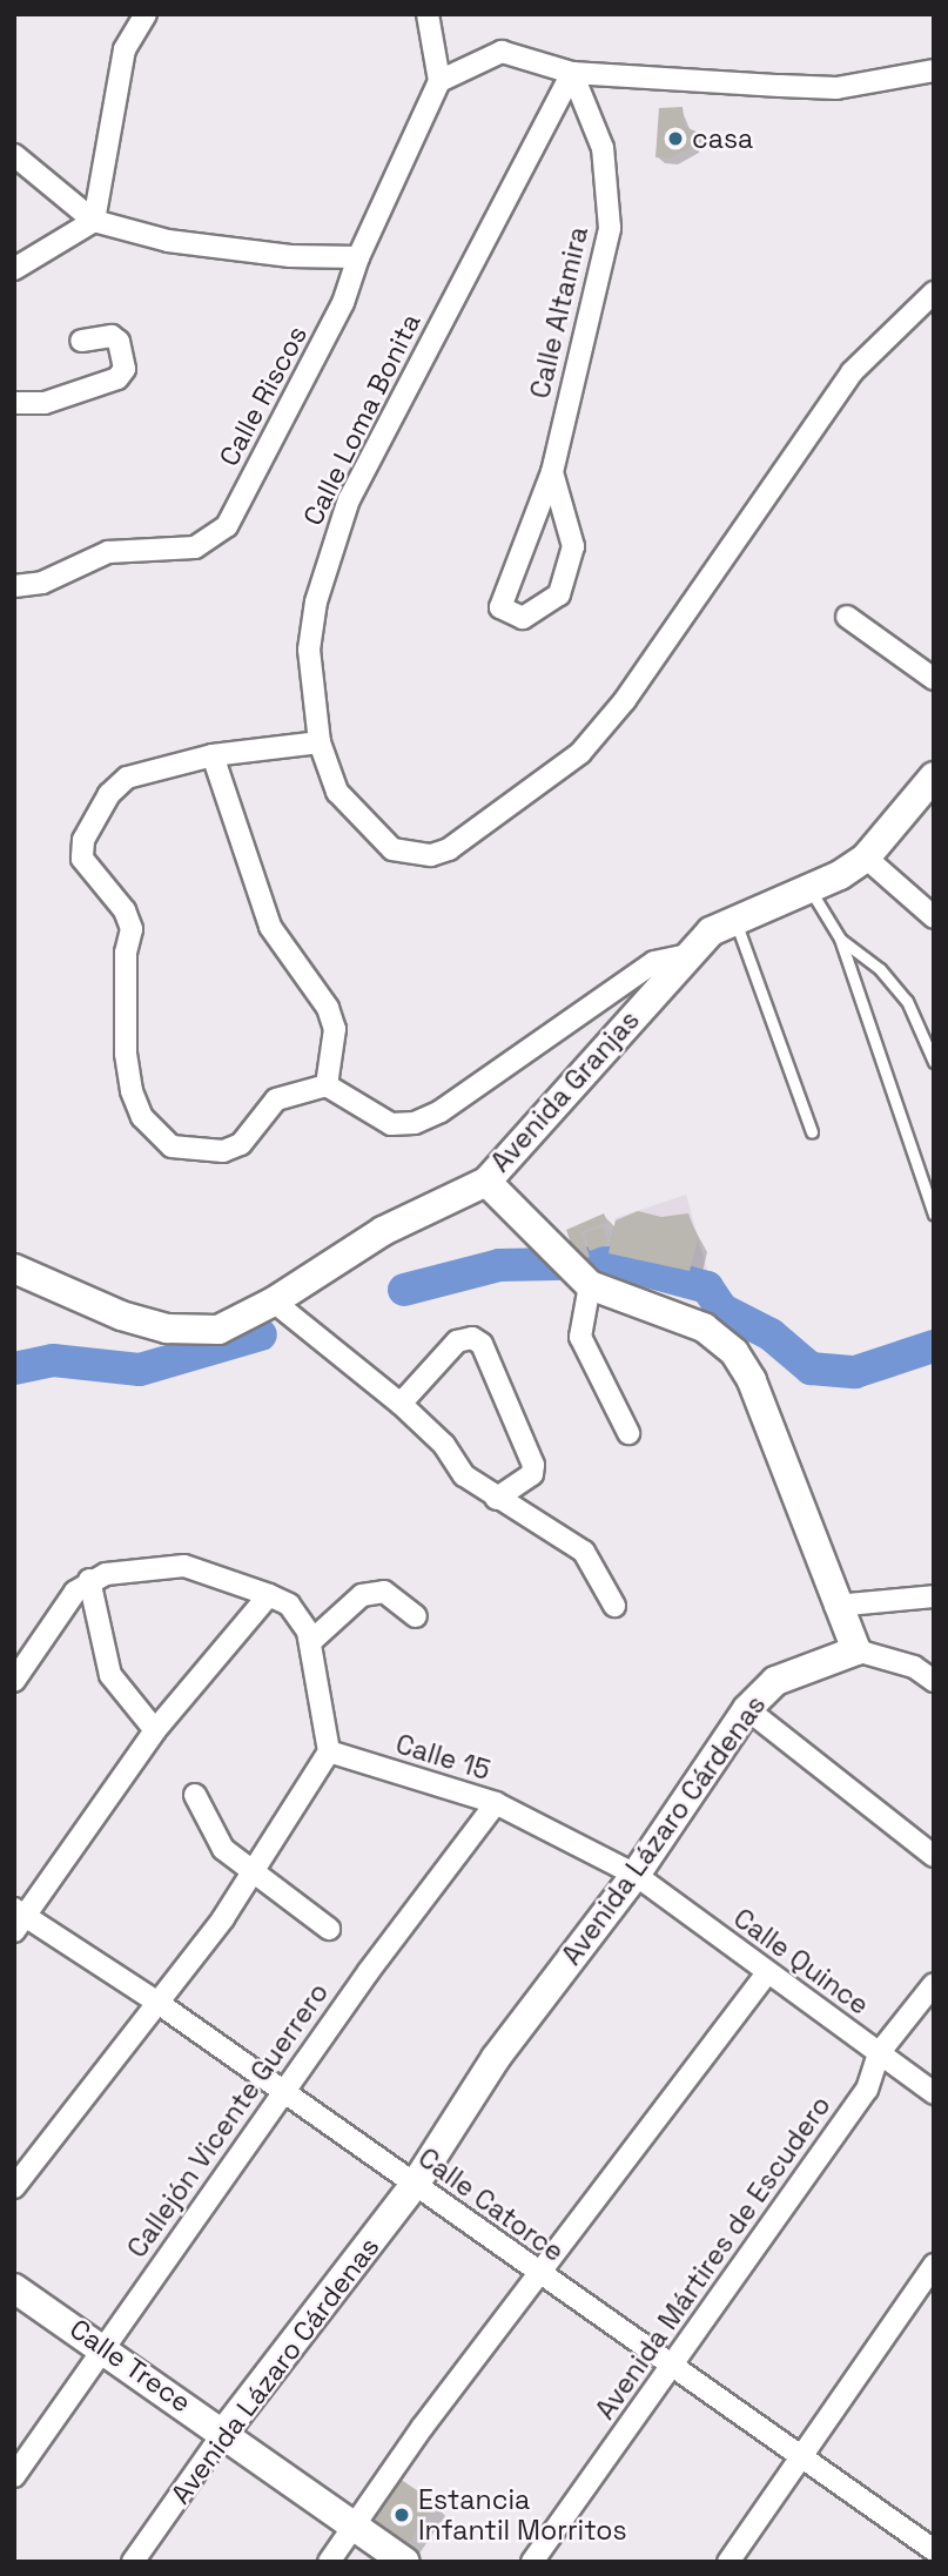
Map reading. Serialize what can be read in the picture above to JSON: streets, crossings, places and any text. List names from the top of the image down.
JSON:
{
  "streets": {
    "main road": ["Avenida Granjas", "Avenida Lázaro Cárdenas", "Calle Trece"],
    "street": [
      "Calle Altamira",
      "Calle Riscos",
      "Calle Loma Bonita",
      "Calle 15",
      "Calle Quince",
      "Callejón Vicente Guerrero",
      "Calle Catorce",
      "Avenida Mártires de Escudero"
    ]
  },
  "crossings": [
    ["Calle Altamira", "Calle Loma Bonita"],
    ["Calle 15", "Avenida Lázaro Cárdenas"],
    ["Calle 15", "Calle Quince"],
    ["Calle 15", "Callejón Vicente Guerrero"],
    ["Avenida Lázaro Cárdenas", "Calle Quince"],
    ["Avenida Lázaro Cárdenas", "Calle Catorce"],
    ["Avenida Lázaro Cárdenas", "Calle Trece"],
    ["Calle Quince", "Avenida Mártires de Escudero"],
    ["Callejón Vicente Guerrero", "Calle Catorce"],
    ["Callejón Vicente Guerrero", "Calle Trece"],
    ["Calle Catorce", "Avenida Mártires de Escudero"]
  ],
  "places": ["casa", "Estancia Infantil Morritos"]
}
